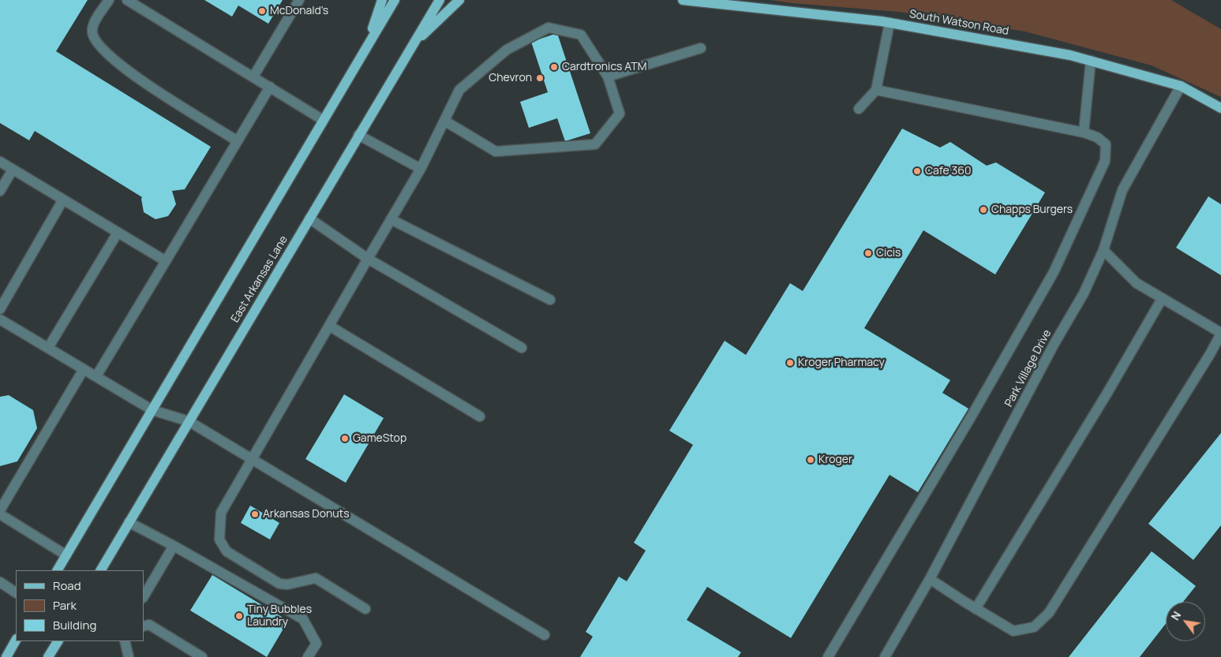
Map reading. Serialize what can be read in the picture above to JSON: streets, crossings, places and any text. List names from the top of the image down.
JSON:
{
  "streets": {
    "main road": ["South Watson Road", "East Arkansas Lane"],
    "street": ["Park Village Drive"]
  },
  "crossings": [
    ["South Watson Road", "Park Village Drive"]
  ],
  "places": [
    "McDonald's",
    "Cardtronics ATM",
    "Chevron",
    "Cafe 360",
    "Chapps Burgers",
    "Cicis",
    "Kroger Pharmacy",
    "GameStop",
    "Kroger",
    "Arkansas Donuts",
    "Tiny Bubbles Laundry"
  ],
  "legend": ["Road", "Park", "Building"],
  "north": "top left"
}
